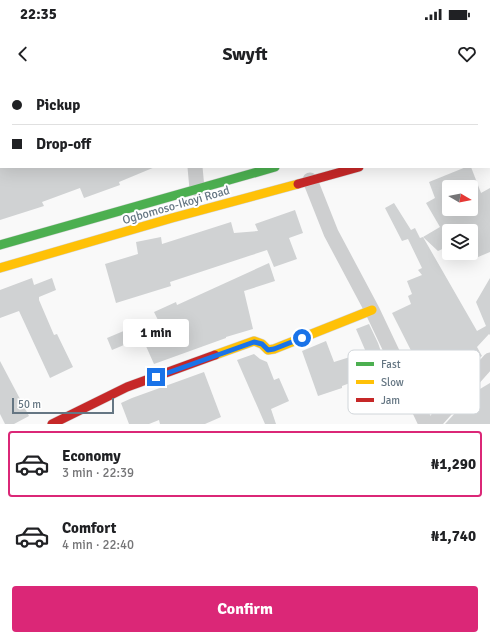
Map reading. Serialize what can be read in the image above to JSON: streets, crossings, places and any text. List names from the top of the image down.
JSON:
{
  "streets": {
    "main road": ["Ogbomoso-Ikoyi Road"]
  },
  "legend": ["Fast", "Slow", "Jam"],
  "scale_bar": "50 m",
  "north": "right",
  "page": {
    "status": "22:35",
    "header": "Swyft",
    "banner": ["Pickup", "Drop-off"],
    "bubble": "1 min",
    "scale": "50 m",
    "list": [
      {
        "name": "Economy",
        "note": "3 min · 22:39",
        "value": "₦1,290"
      },
      {
        "name": "Comfort",
        "note": "4 min · 22:40",
        "value": "₦1,740"
      }
    ],
    "buttons": "Confirm"
  }
}
